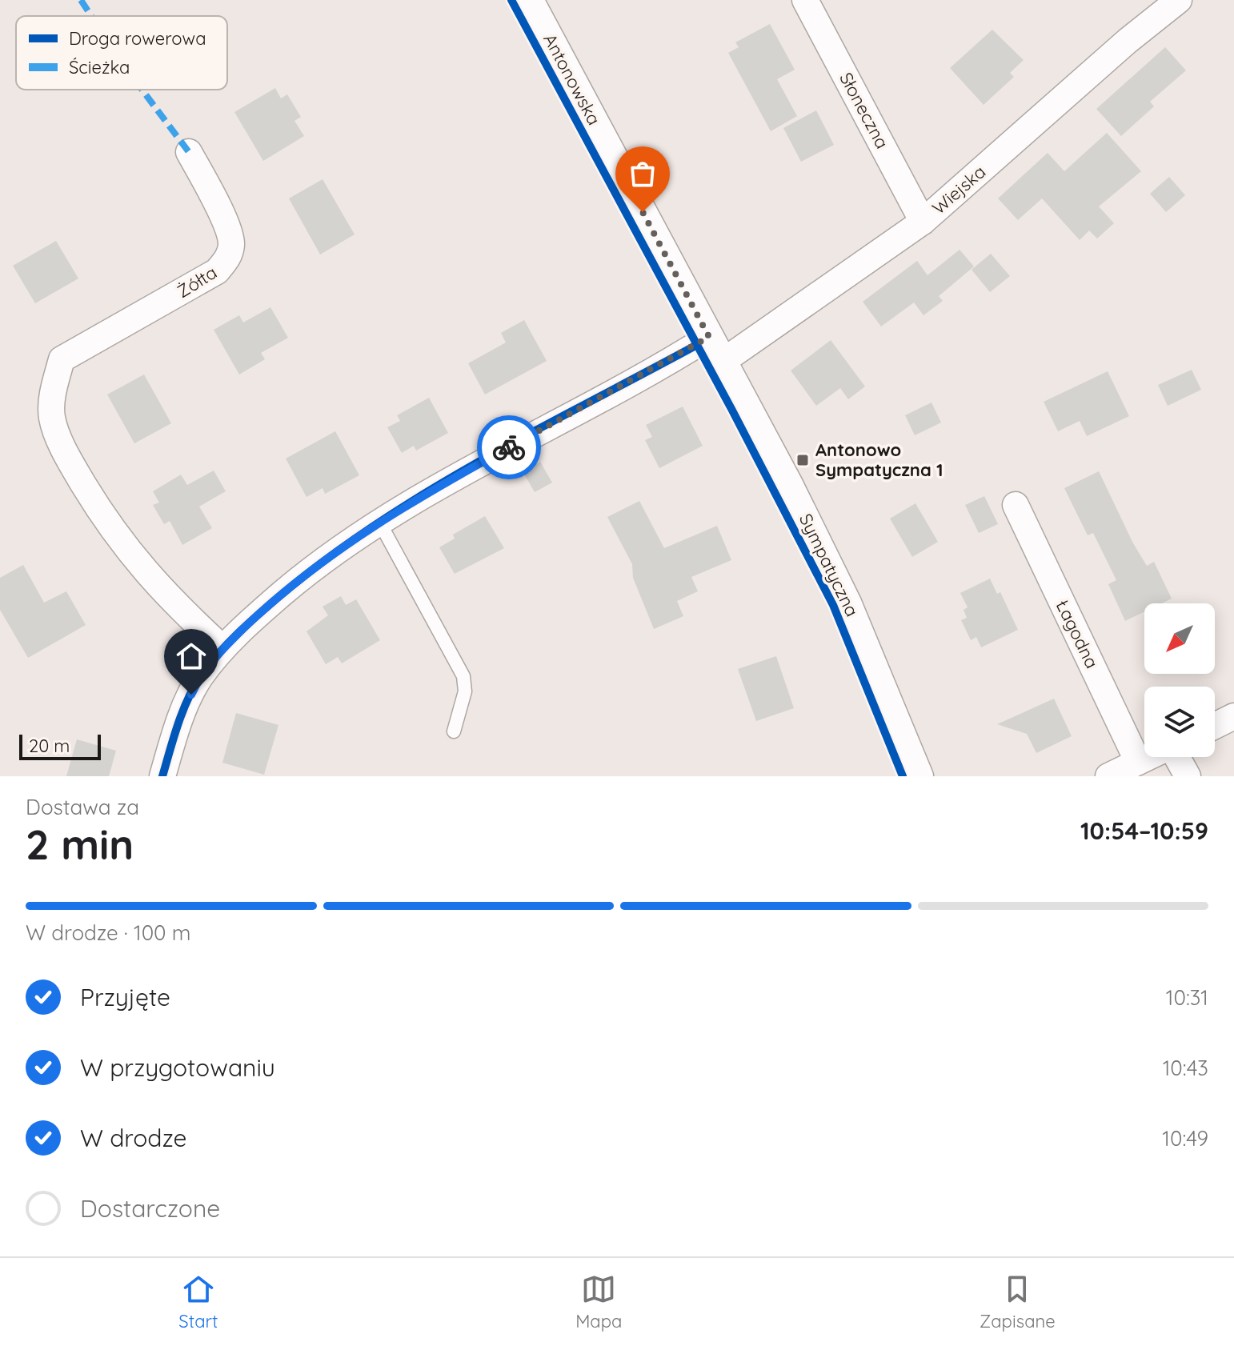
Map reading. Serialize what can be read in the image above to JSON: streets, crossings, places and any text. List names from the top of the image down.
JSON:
{
  "streets": {
    "street": [
      "Antonowska",
      "Słoneczna",
      "Wiejska",
      "Żółta",
      "Sympatyczna",
      "Łagodna"
    ]
  },
  "crossings": [
    ["Antonowska", "Wiejska"],
    ["Antonowska", "Sympatyczna"],
    ["Słoneczna", "Wiejska"],
    ["Wiejska", "Sympatyczna"]
  ],
  "places": {
    "transit": ["Antonowo Sympatyczna 1"]
  },
  "legend": ["Droga rowerowa", "Ścieżka"],
  "scale_bar": "20 m",
  "north": "bottom left",
  "page": {
    "scale": "20 m",
    "heading": ["2 min", "Dostawa za", "10:54–10:59"],
    "bar": "W drodze · 100 m",
    "list": [
      ["Przyjęte", "10:31"],
      ["W przygotowaniu", "10:43"],
      ["W drodze", "10:49"],
      "Dostarczone"
    ],
    "tabs": ["Start", "Mapa", "Zapisane"]
  }
}
